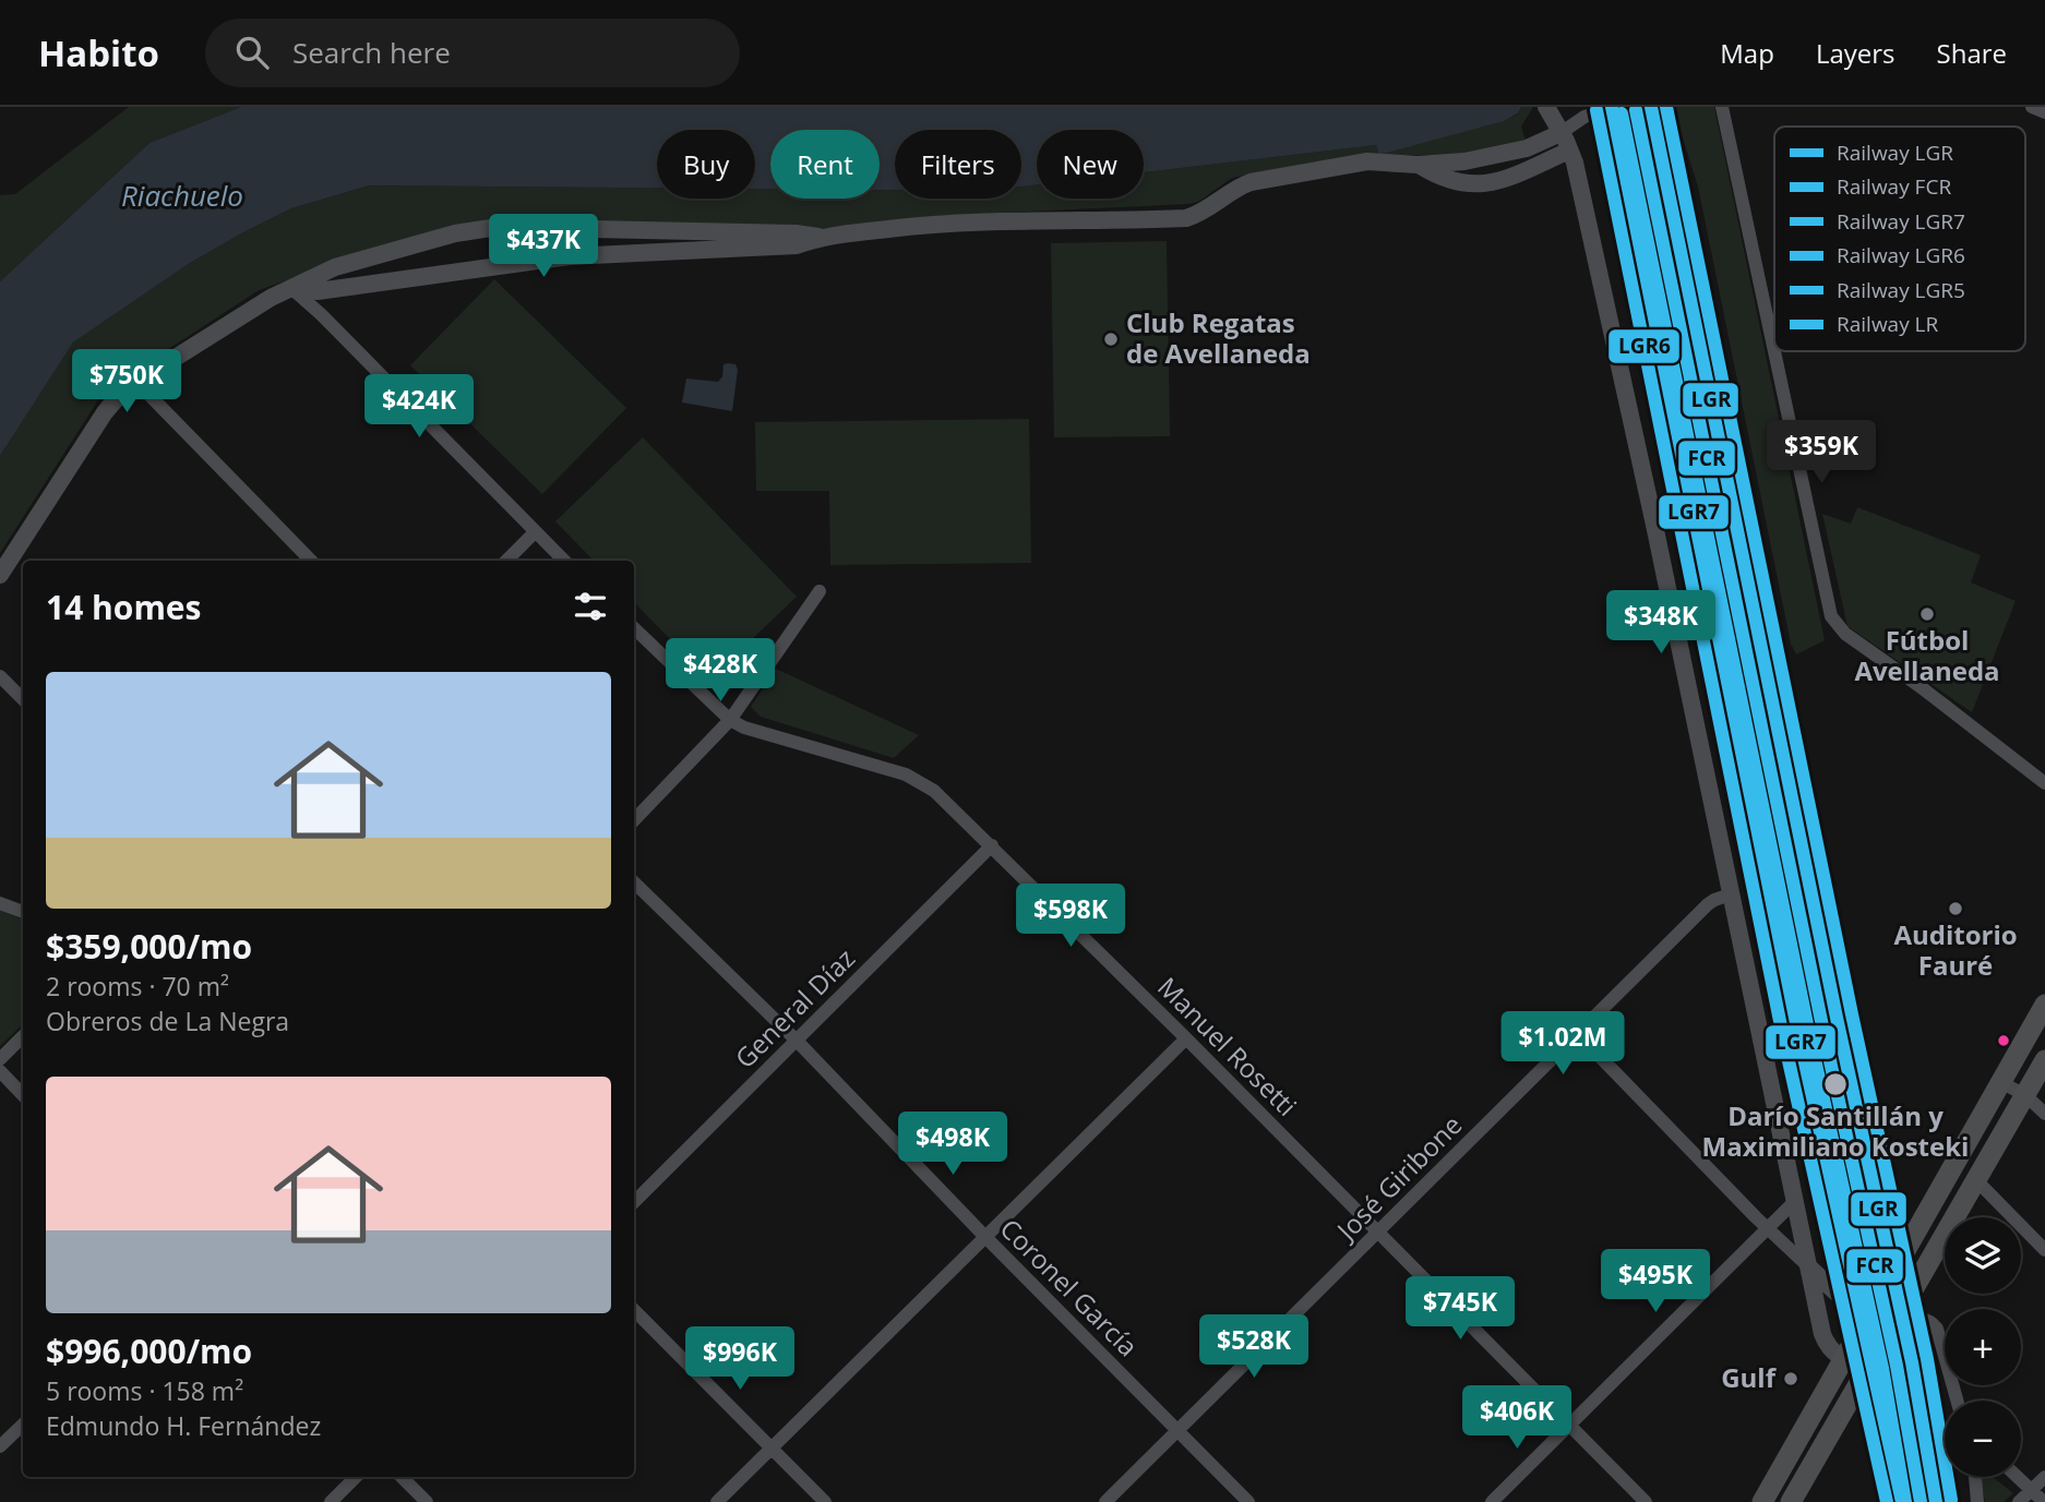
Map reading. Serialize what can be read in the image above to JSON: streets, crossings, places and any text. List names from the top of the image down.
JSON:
{
  "streets": {
    "street": [
      "General Díaz",
      "Manuel Rosetti",
      "José Giribone",
      "Coronel García"
    ]
  },
  "crossings": [
    ["General Díaz", "Manuel Rosetti"],
    ["General Díaz", "Coronel García"],
    ["Manuel Rosetti", "José Giribone"],
    ["José Giribone", "Coronel García"]
  ],
  "water": ["Riachuelo"],
  "places": [
    "Club Regatas de Avellaneda",
    "Fútbol Avellaneda",
    "Auditorio Fauré",
    "Darío Santillán y Maximiliano Kosteki",
    "Gulf"
  ],
  "lines": [
    "rail line LGR",
    "rail line LGR7",
    "rail line LGR5",
    "rail line FCR",
    "rail line LGR6",
    "rail line LR"
  ],
  "legend": [
    "Railway LGR",
    "Railway FCR",
    "Railway LGR7",
    "Railway LGR6",
    "Railway LGR5",
    "Railway LR"
  ],
  "page": {
    "header": "Habito",
    "search": "Search here",
    "nav": ["Map", "Layers", "Share"],
    "chip": [
      "Buy",
      "Rent",
      "Filters",
      "New"
    ],
    "price": [
      "$437K",
      "$750K",
      "$424K",
      "$359K",
      "$348K",
      "$428K",
      "$598K",
      "$1.02M",
      "$498K",
      "$495K",
      "$745K",
      "$528K",
      "$996K",
      "$406K"
    ],
    "heading": "14 homes",
    "list": [
      {
        "name": "$359,000/mo",
        "note": "2 rooms · 70 m² · Obreros de La Negra"
      },
      {
        "name": "$996,000/mo",
        "note": "5 rooms · 158 m² · Edmundo H. Fernández"
      }
    ],
    "map_buttons": ["+", "−"]
  }
}
